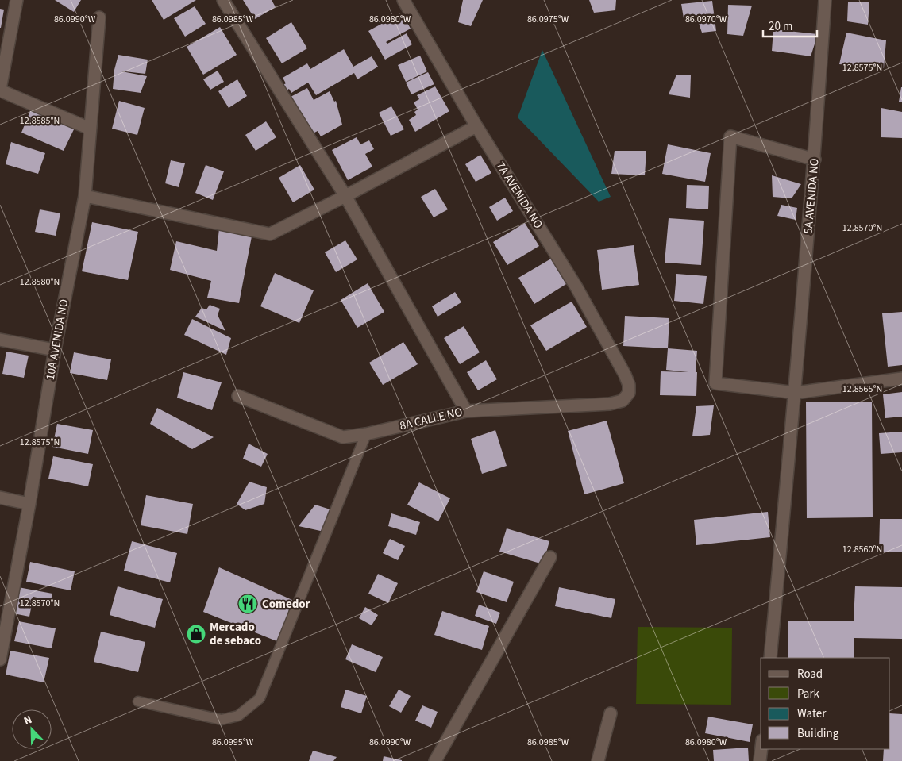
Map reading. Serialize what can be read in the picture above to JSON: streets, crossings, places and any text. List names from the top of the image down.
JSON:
{
  "streets": {
    "street": [
      "7A AVENIDA NO",
      "5A AVENIDA NO",
      "10A AVENIDA NO",
      "8A CALLE NO"
    ]
  },
  "crossings": [
    ["7A AVENIDA NO", "8A CALLE NO"]
  ],
  "places": {
    "restaurant": ["Comedor"],
    "shop": ["Mercado de sebaco"]
  },
  "legend": [
    "Road",
    "Park",
    "Water",
    "Building"
  ],
  "scale_bar": "20 m",
  "north": "top left",
  "coordinates": [
    "86.0990°W",
    "86.0985°W",
    "86.0980°W",
    "86.0975°W",
    "86.0970°W",
    "12.8575°N",
    "12.8585°N",
    "12.8570°N",
    "12.8580°N",
    "12.8565°N",
    "12.8560°N",
    "86.0995°W"
  ]
}
